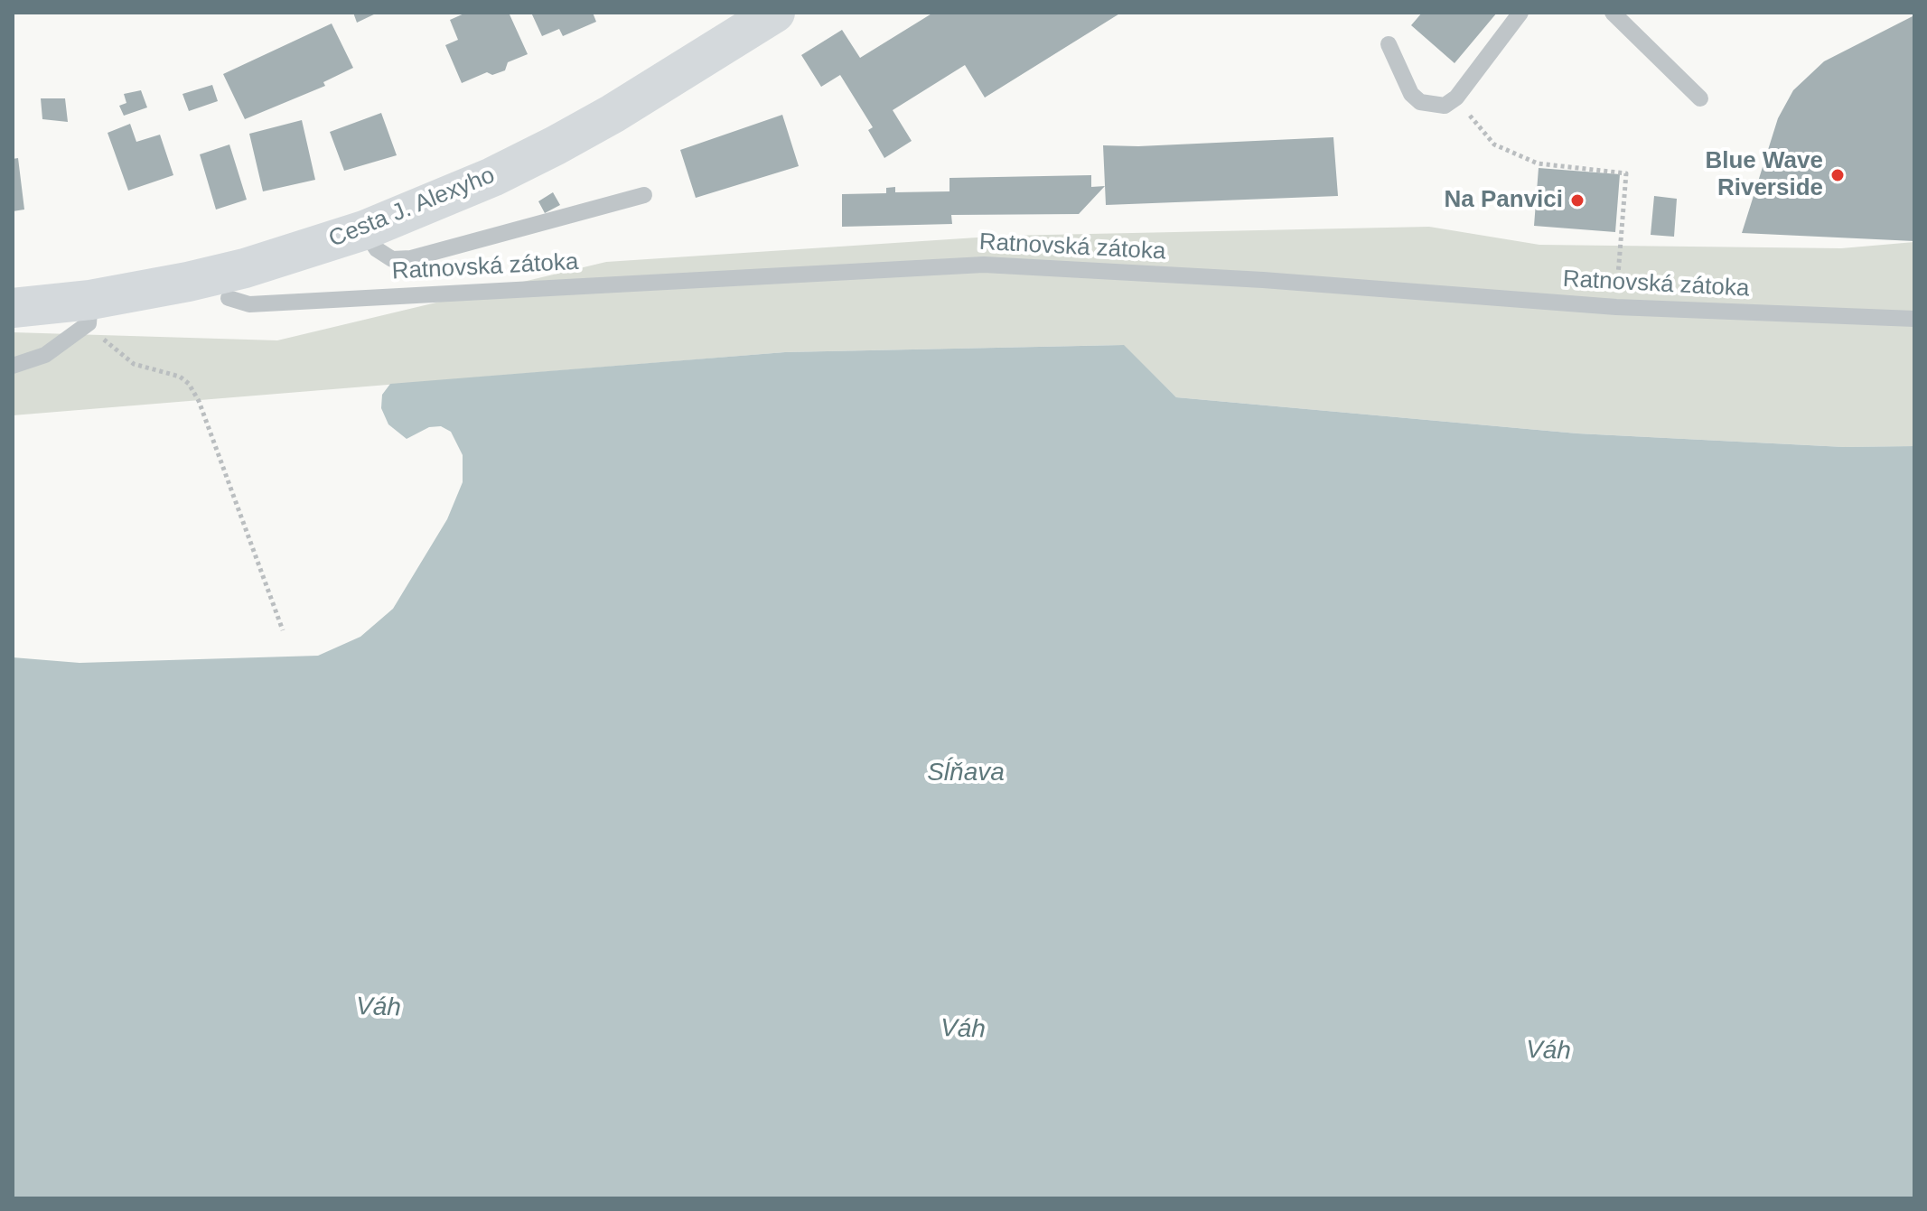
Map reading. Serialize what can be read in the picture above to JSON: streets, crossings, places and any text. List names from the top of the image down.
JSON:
{
  "streets": {
    "main road": ["Cesta J. Alexyho"],
    "lane": ["Ratnovská zátoka"]
  },
  "water": ["Sĺňava", "Váh"],
  "places": ["Blue Wave Riverside", "Na Panvici"]
}
